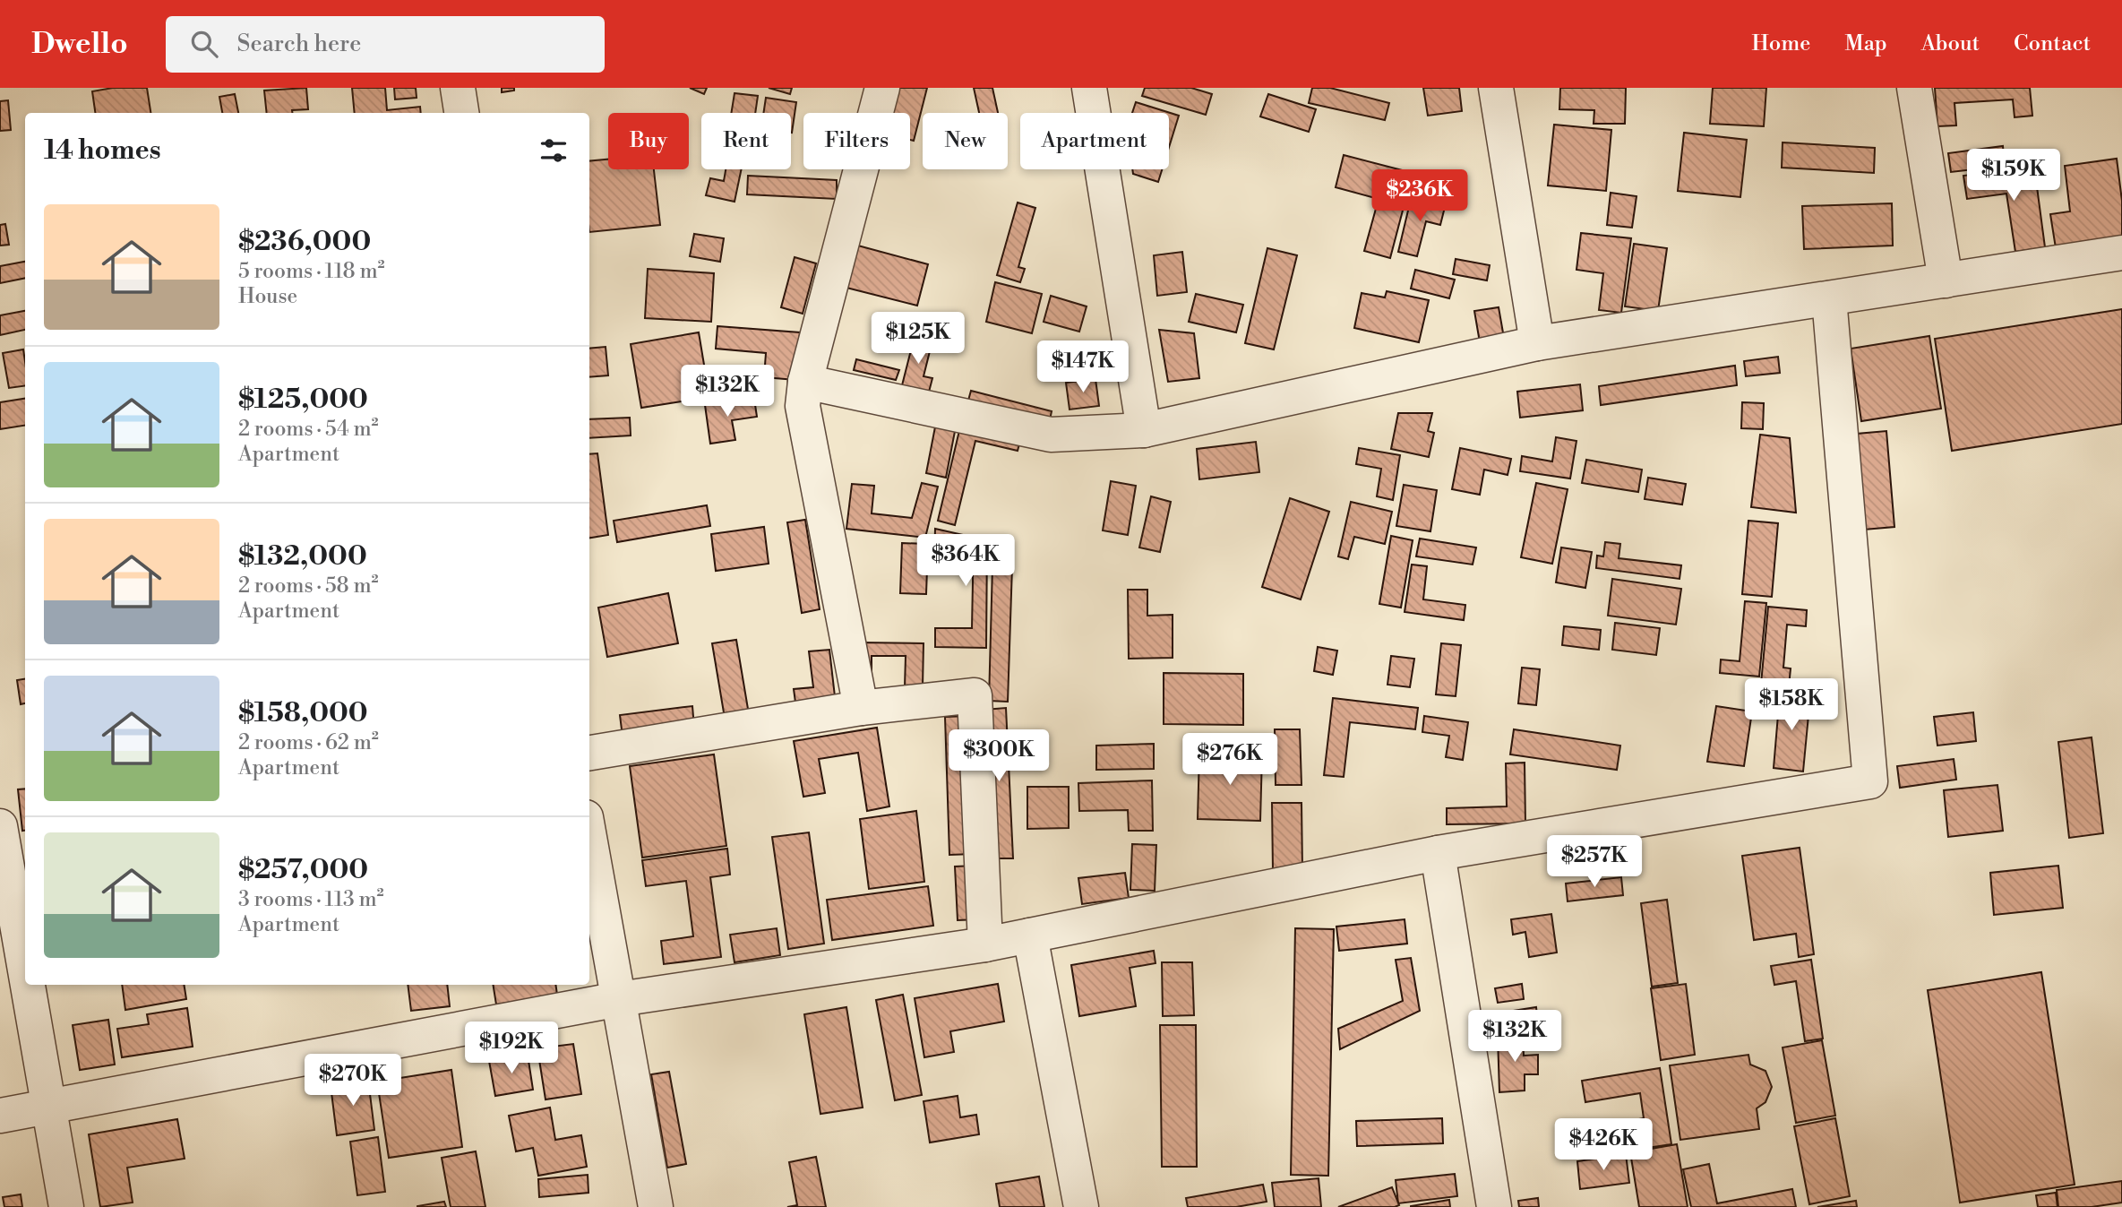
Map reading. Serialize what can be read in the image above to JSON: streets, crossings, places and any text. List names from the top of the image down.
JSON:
{
  "page": {
    "header": "Dwello",
    "search": "Search here",
    "nav": [
      "Home",
      "Map",
      "About",
      "Contact"
    ],
    "chip": [
      "Buy",
      "Rent",
      "Filters",
      "New",
      "Apartment"
    ],
    "heading": "14 homes",
    "price": [
      "$159K",
      "$236K",
      "$125K",
      "$147K",
      "$132K",
      "$364K",
      "$158K",
      "$300K",
      "$276K",
      "$257K",
      "$132K",
      "$192K",
      "$270K",
      "$426K"
    ],
    "list": [
      {
        "name": "$236,000",
        "note": "5 rooms · 118 m² · House"
      },
      {
        "name": "$125,000",
        "note": "2 rooms · 54 m² · Apartment"
      },
      {
        "name": "$132,000",
        "note": "2 rooms · 58 m² · Apartment"
      },
      {
        "name": "$158,000",
        "note": "2 rooms · 62 m² · Apartment"
      },
      {
        "name": "$257,000",
        "note": "3 rooms · 113 m² · Apartment"
      }
    ]
  }
}
